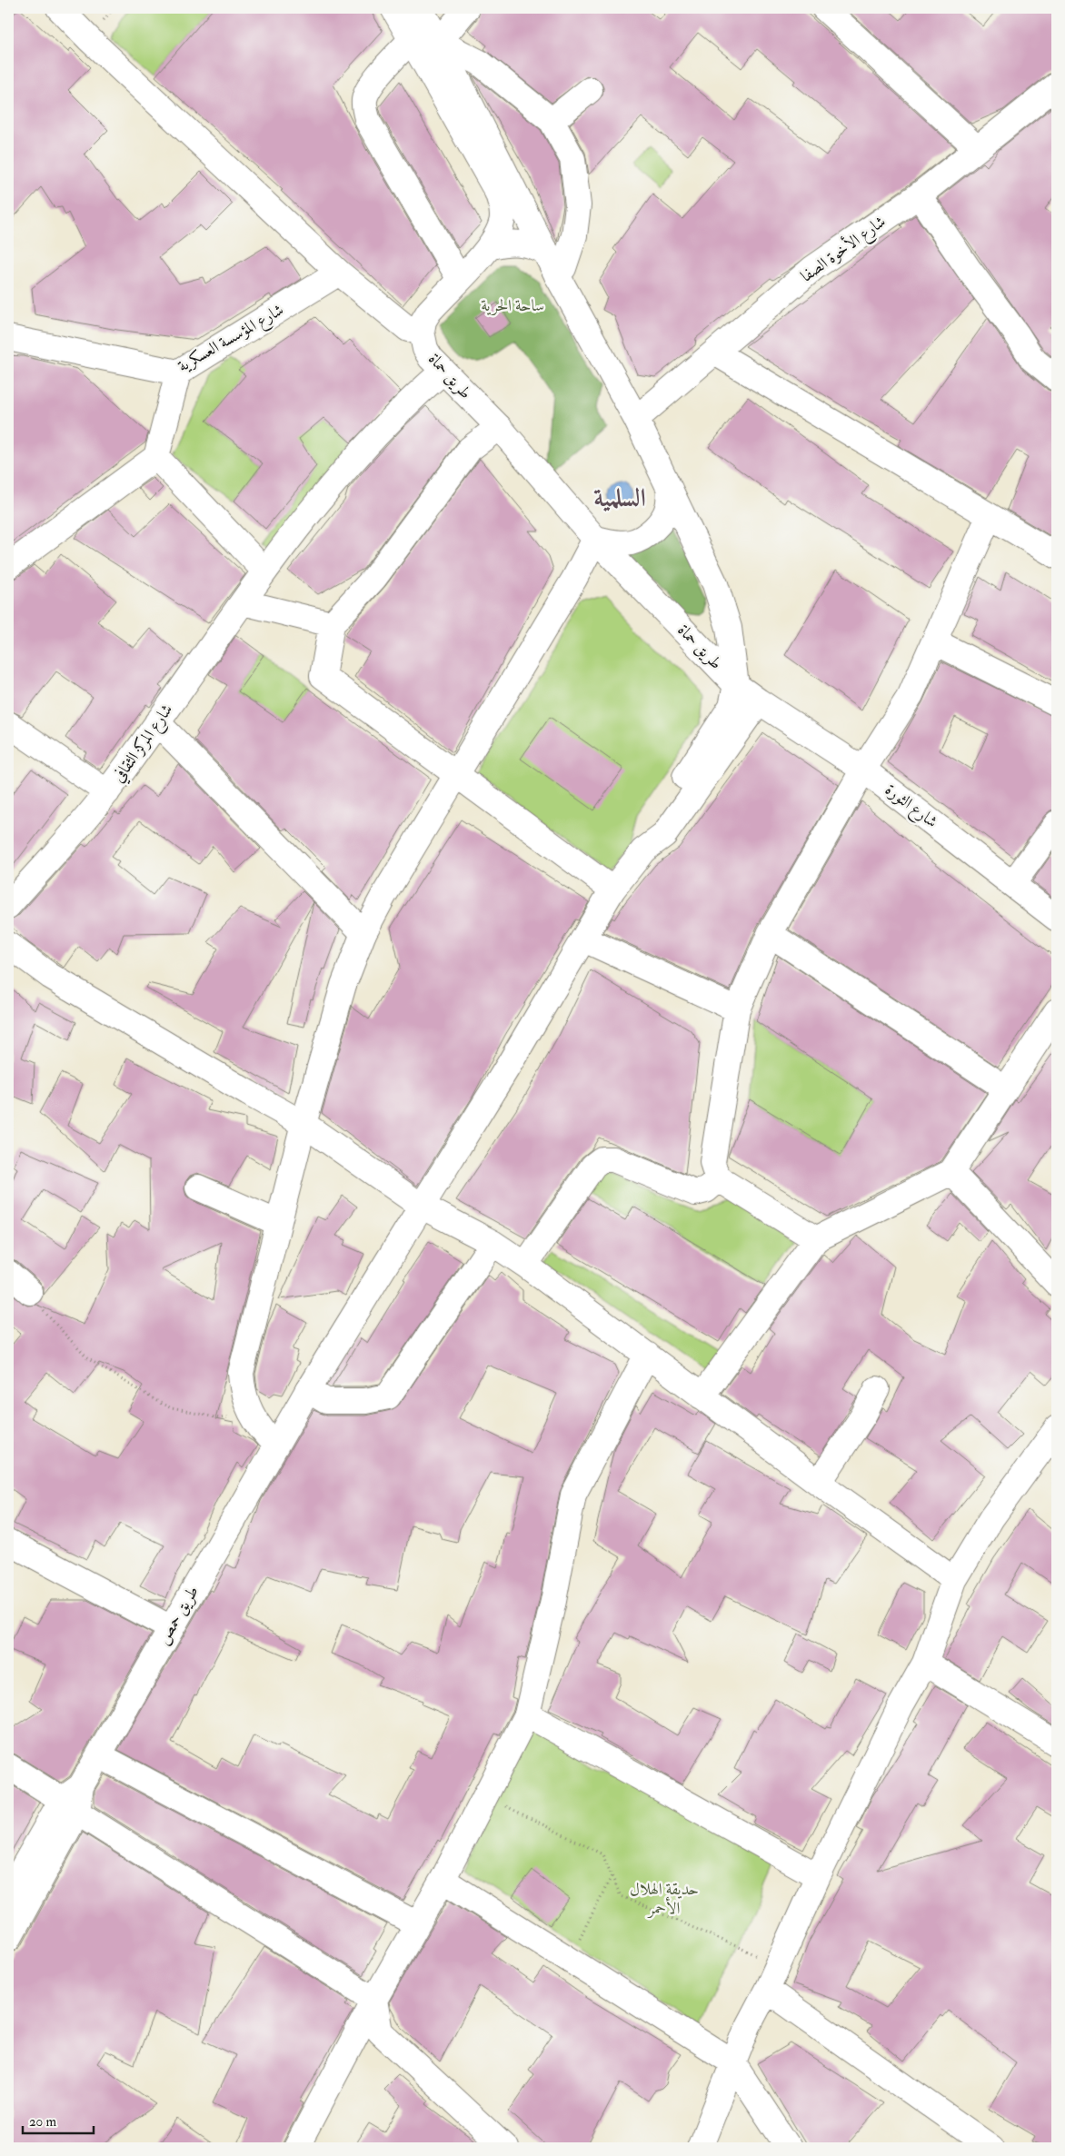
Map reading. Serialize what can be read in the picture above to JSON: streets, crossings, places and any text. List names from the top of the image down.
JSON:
{
  "streets": {
    "street": [
      "شارع الأخوة الصفا",
      "شارع المؤسسة العسكرية",
      "طريق حماة",
      "شارع المركز الثقافي",
      "شارع الثورة",
      "طريق حمص"
    ]
  },
  "crossings": [
    ["شارع الأخوة الصفا", "طريق حماة"],
    ["طريق حماة", "شارع المركز الثقافي"],
    ["طريق حماة", "شارع الثورة"]
  ],
  "districts": ["السلمية"],
  "parks": ["ساحة الحرية", "حديقة الهلال الأحمر"],
  "scale_bar": "20 m"
}
